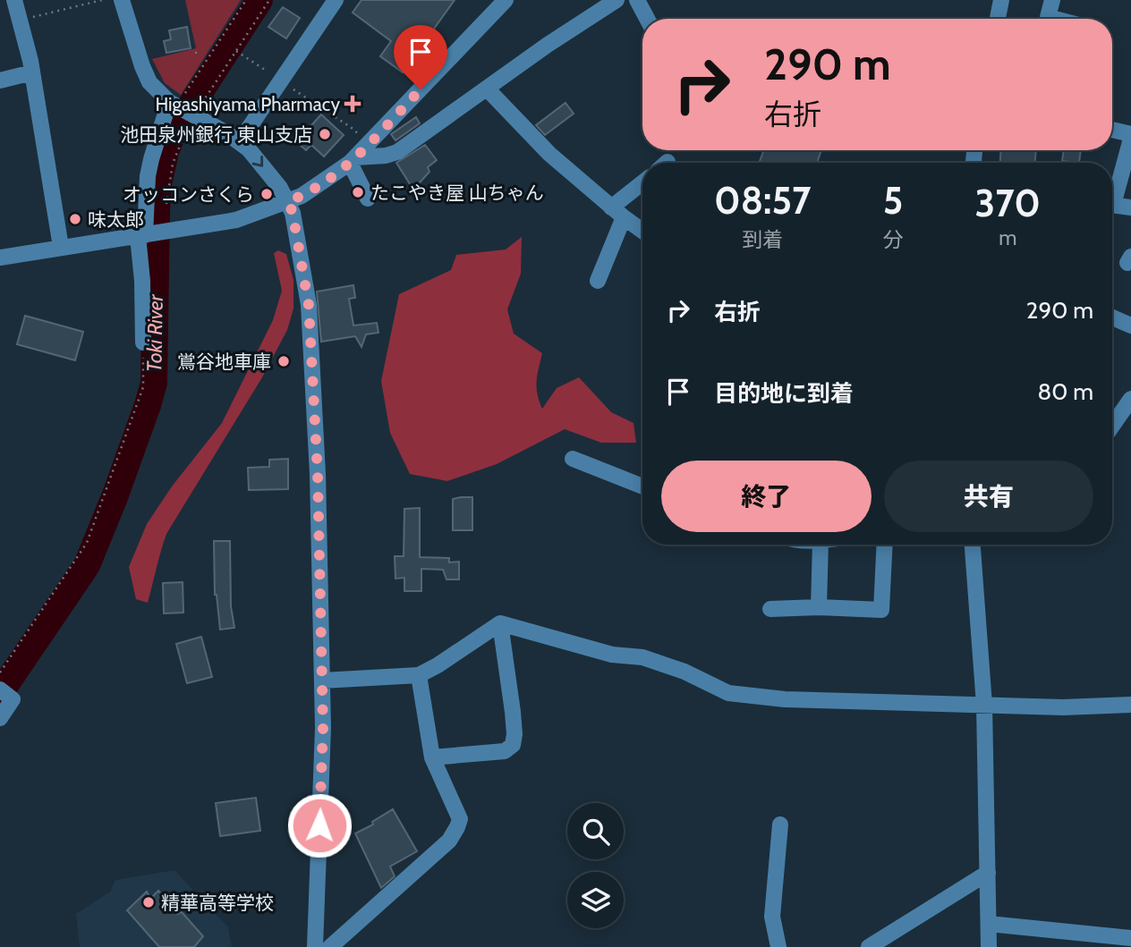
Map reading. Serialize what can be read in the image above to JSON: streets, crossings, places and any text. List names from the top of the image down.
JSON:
{
  "water": ["Toki River"],
  "places": {
    "health": ["Higashiyama Pharmacy"],
    "other": [
      "池田泉州銀行 東山支店",
      "たこやき屋 山ちゃん",
      "オッコンさくら",
      "味太郎",
      "鴬谷地車庫",
      "精華高等学校"
    ]
  },
  "page": {
    "turn": ["290 m", "右折"],
    "eta": [
      "08:57",
      "到着",
      "5",
      "分",
      "370",
      "m"
    ],
    "list": [
      {
        "name": "右折",
        "value": "290 m"
      },
      {
        "name": "目的地に到着",
        "value": "80 m"
      }
    ],
    "buttons": ["終了", "共有"]
  }
}
